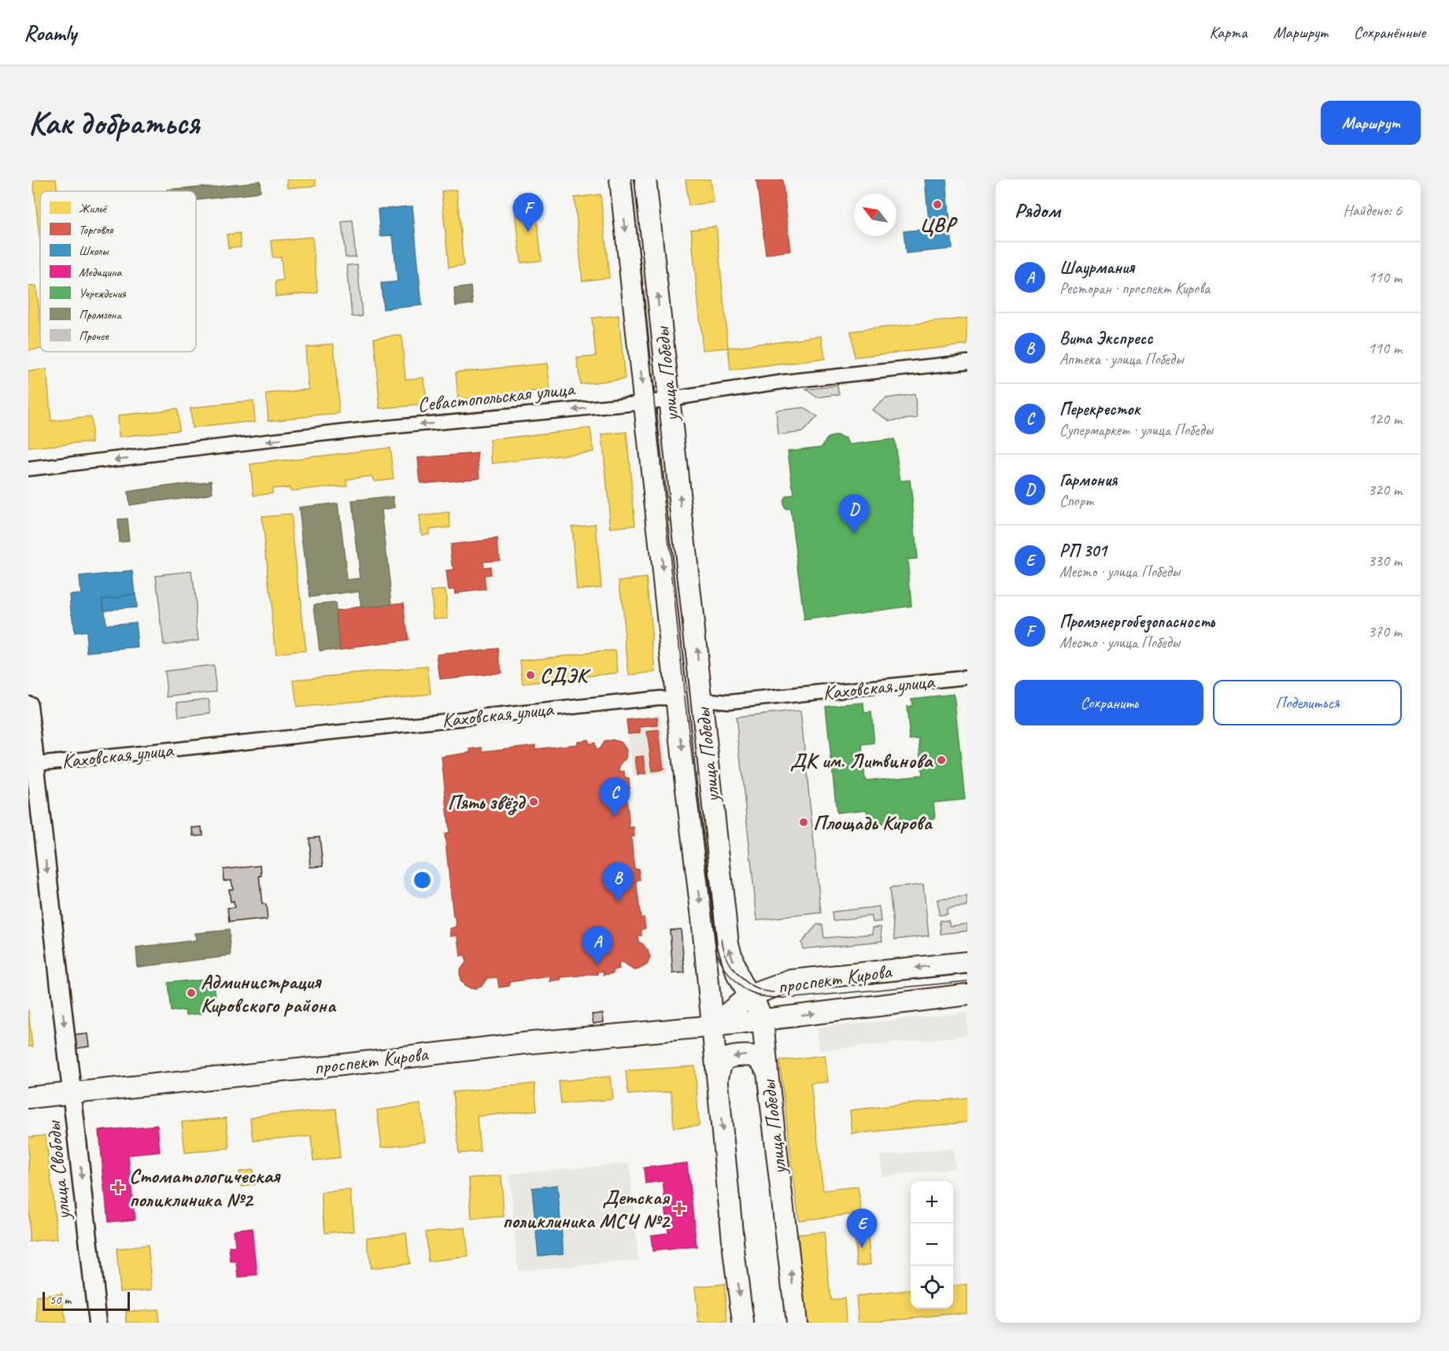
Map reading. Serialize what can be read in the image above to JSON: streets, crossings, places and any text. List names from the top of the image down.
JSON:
{
  "streets": {
    "main road": ["улица Победы", "Каховская улица", "проспект Кирова"],
    "street": ["Севастопольская улица", "улица Свободы"]
  },
  "crossings": [
    ["улица Победы", "Севастопольская улица"],
    ["улица Победы", "Каховская улица"],
    ["улица Победы", "проспект Кирова"],
    ["Каховская улица", "улица Свободы"],
    ["проспект Кирова", "улица Свободы"]
  ],
  "one_way": ["Севастопольская улица", "улица Свободы"],
  "places": {
    "other": [
      "ЦВР",
      "СДЭК",
      "ДК им. Литвинова",
      "Пять звёзд",
      "Площадь Кирова",
      "Администрация Кировского района"
    ],
    "health": ["Стоматологическая поликлиника №2", "Детская поликлиника МСЧ №2"]
  },
  "legend": [
    "Жильё",
    "Торговля",
    "Школы",
    "Медицина",
    "Учреждения",
    "Промзона",
    "Прочее"
  ],
  "scale_bar": "50 m",
  "north": "top left",
  "page": {
    "header": "Roamly",
    "nav": ["Карта", "Маршрут", "Сохранённые"],
    "buttons": [
      "Маршрут",
      ["Сохранить", "Поделиться"]
    ],
    "title": "Как добраться",
    "heading": ["Рядом", "Найдено: 6"],
    "pins": [
      "F",
      "D",
      "C",
      "B",
      "A",
      "E"
    ],
    "list": [
      {
        "mark": "A",
        "name": "Шаурмания",
        "note": "Ресторан · проспект Кирова",
        "value": "110 m"
      },
      {
        "mark": "B",
        "name": "Вита Экспресс",
        "note": "Аптека · улица Победы",
        "value": "110 m"
      },
      {
        "mark": "C",
        "name": "Перекресток",
        "note": "Супермаркет · улица Победы",
        "value": "120 m"
      },
      {
        "mark": "D",
        "name": "Гармония",
        "note": "Спорт",
        "value": "320 m"
      },
      {
        "mark": "E",
        "name": "РП 301",
        "note": "Место · улица Победы",
        "value": "330 m"
      },
      {
        "mark": "F",
        "name": "Промэнергобезопасность",
        "note": "Место · улица Победы",
        "value": "370 m"
      }
    ],
    "map_buttons": ["+", "−"],
    "scale": "50 m"
  }
}
